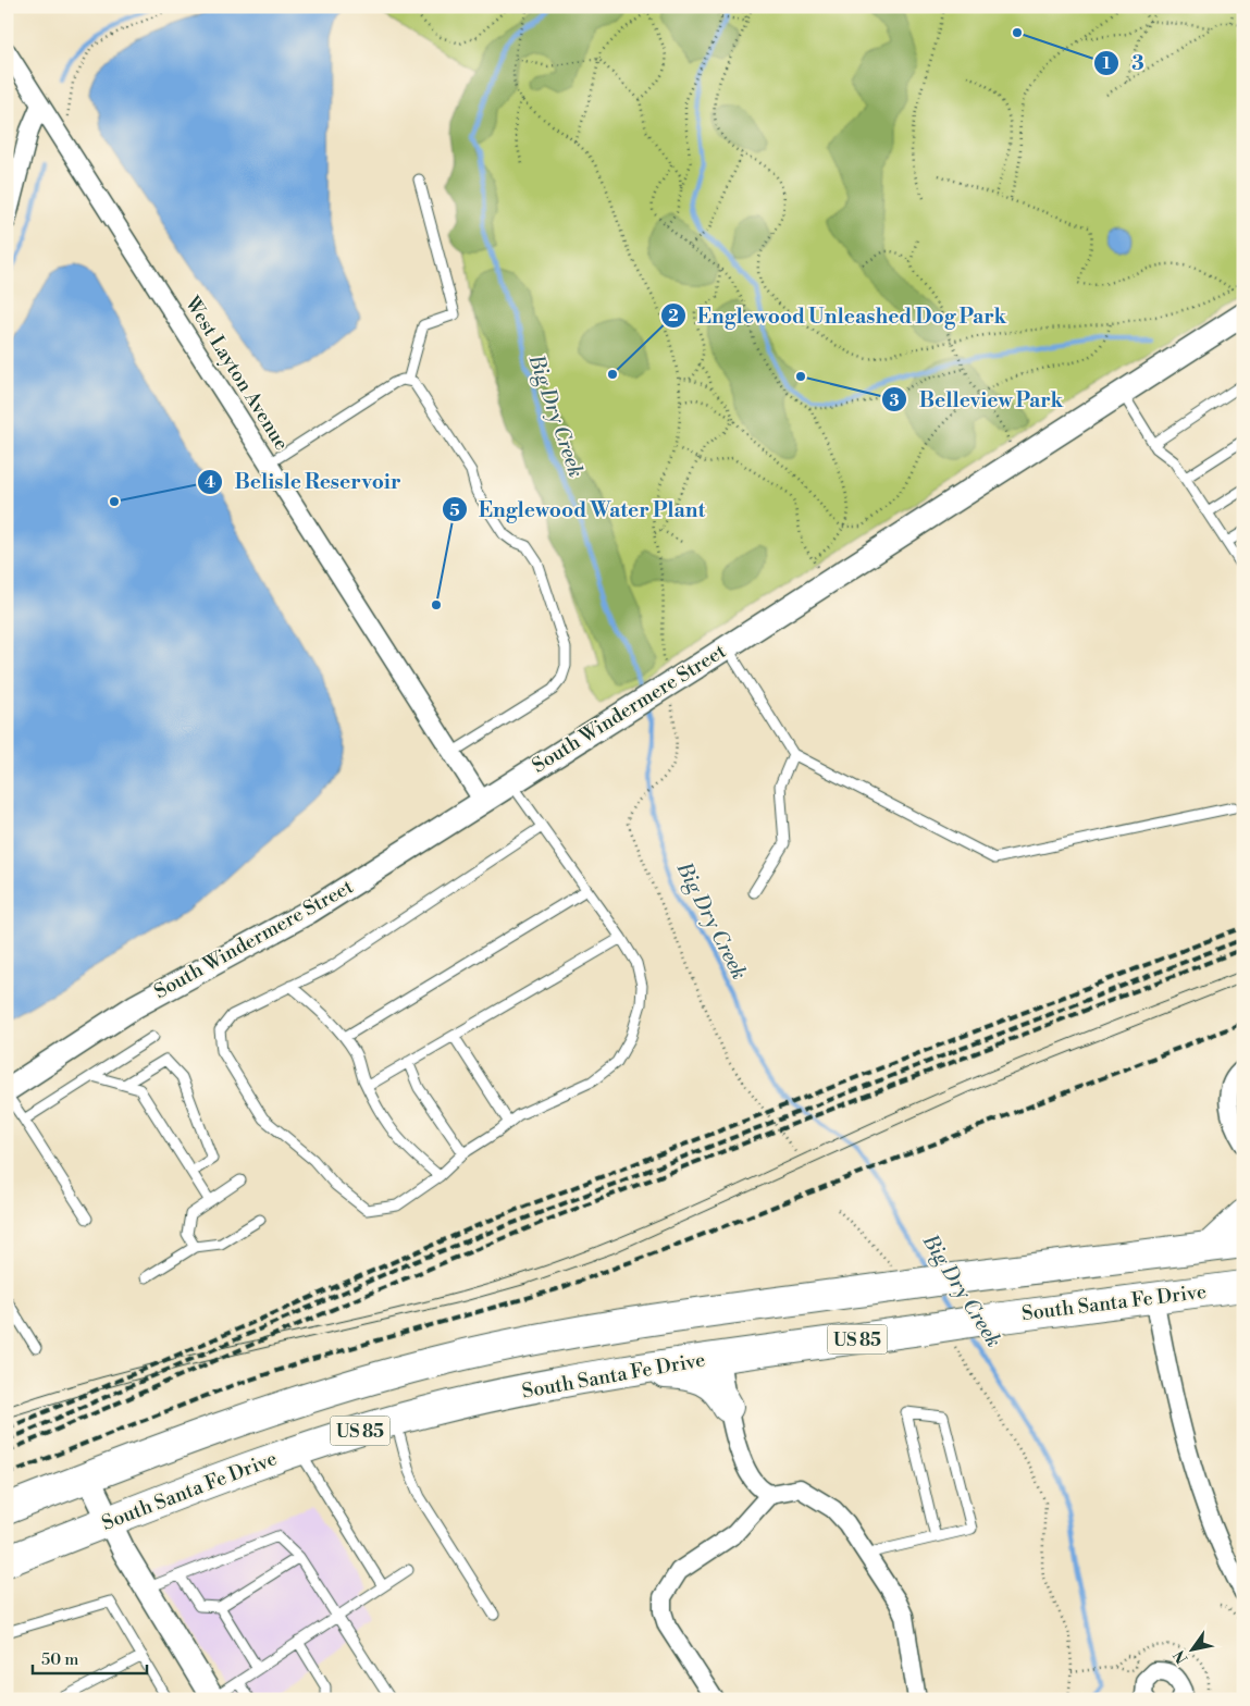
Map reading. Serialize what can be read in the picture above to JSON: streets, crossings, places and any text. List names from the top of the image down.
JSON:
{
  "streets": {
    "highway": ["South Santa Fe Drive", "US 85"],
    "street": ["West Layton Avenue", "South Windermere Street"]
  },
  "crossings": [
    ["West Layton Avenue", "South Windermere Street"]
  ],
  "water": ["Big Dry Creek"],
  "places": [
    "3",
    "Englewood Unleashed Dog Park",
    "Belleview Park",
    "Belisle Reservoir",
    "Englewood Water Plant"
  ],
  "scale_bar": "50 m",
  "north": "bottom left"
}
